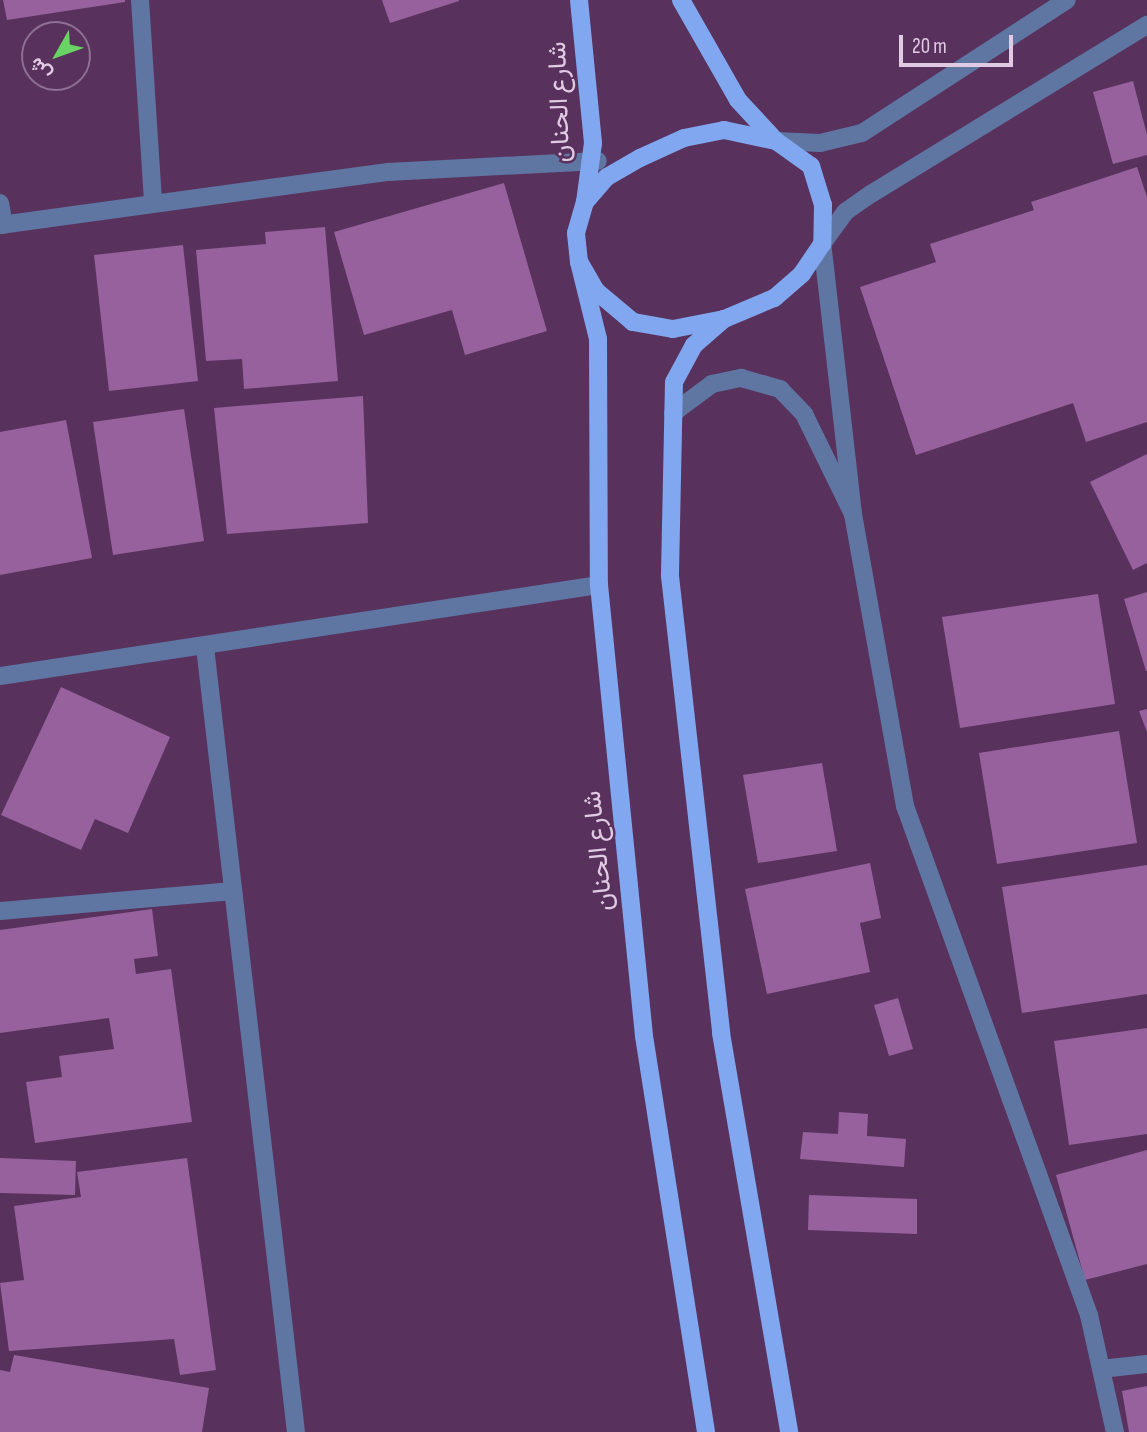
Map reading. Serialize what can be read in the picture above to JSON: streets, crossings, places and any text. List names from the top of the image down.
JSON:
{
  "streets": {
    "main road": ["شارع الحنان"]
  },
  "scale_bar": "20 m",
  "north": "bottom left"
}
